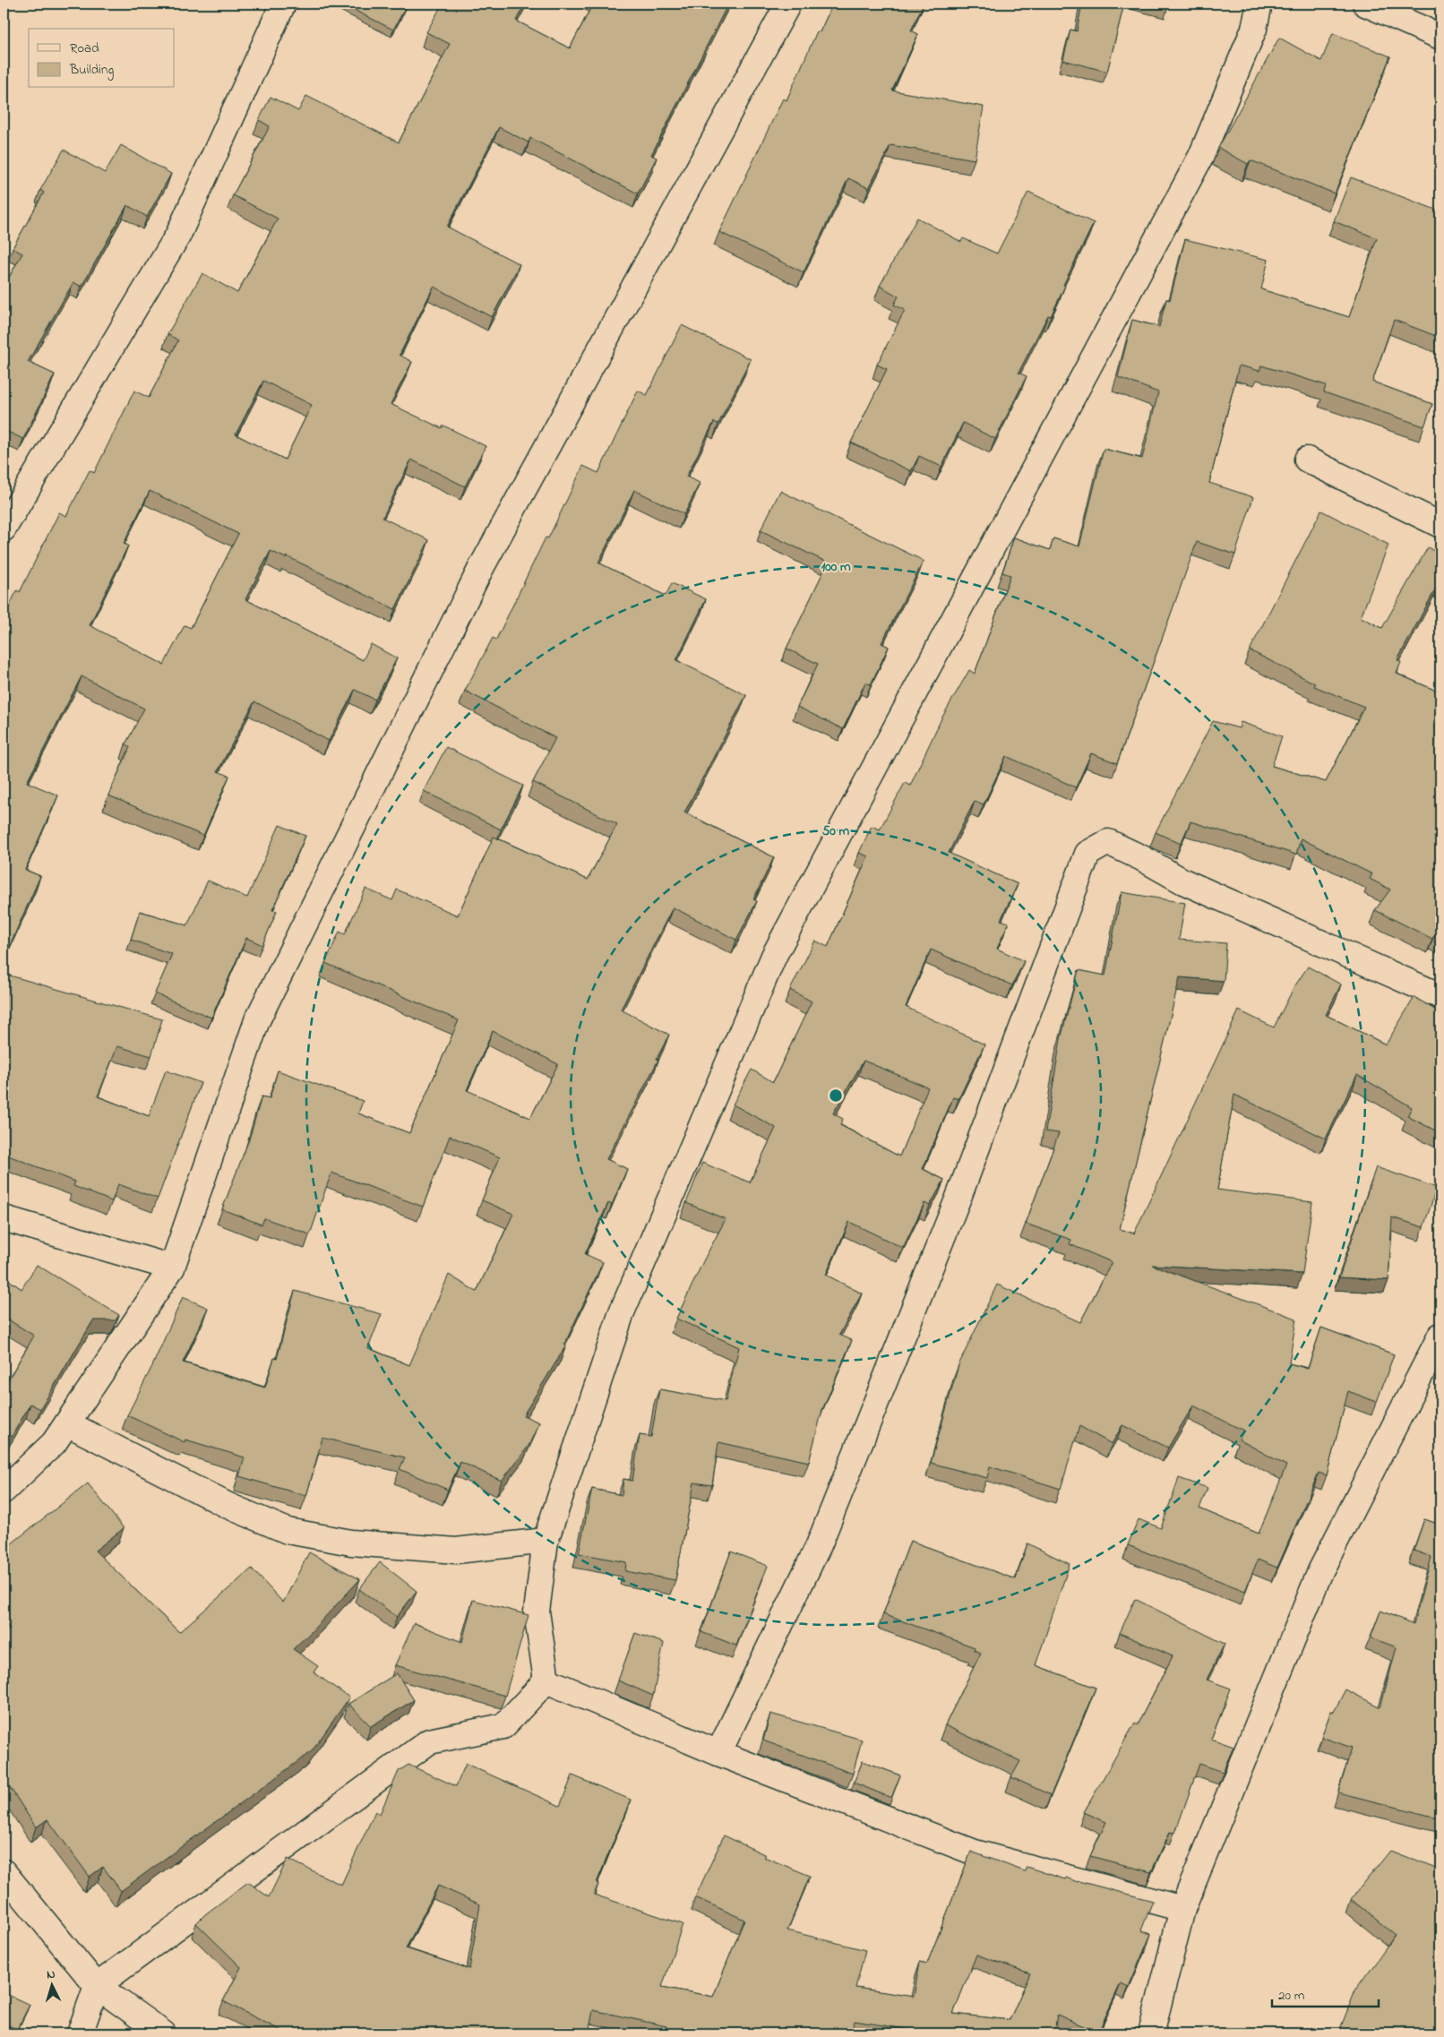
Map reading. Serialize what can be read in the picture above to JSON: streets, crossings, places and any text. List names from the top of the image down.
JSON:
{
  "legend": ["Road", "Building"],
  "scale_bar": "20 m",
  "north": "top",
  "rings": ["100 m", "50 m"]
}
